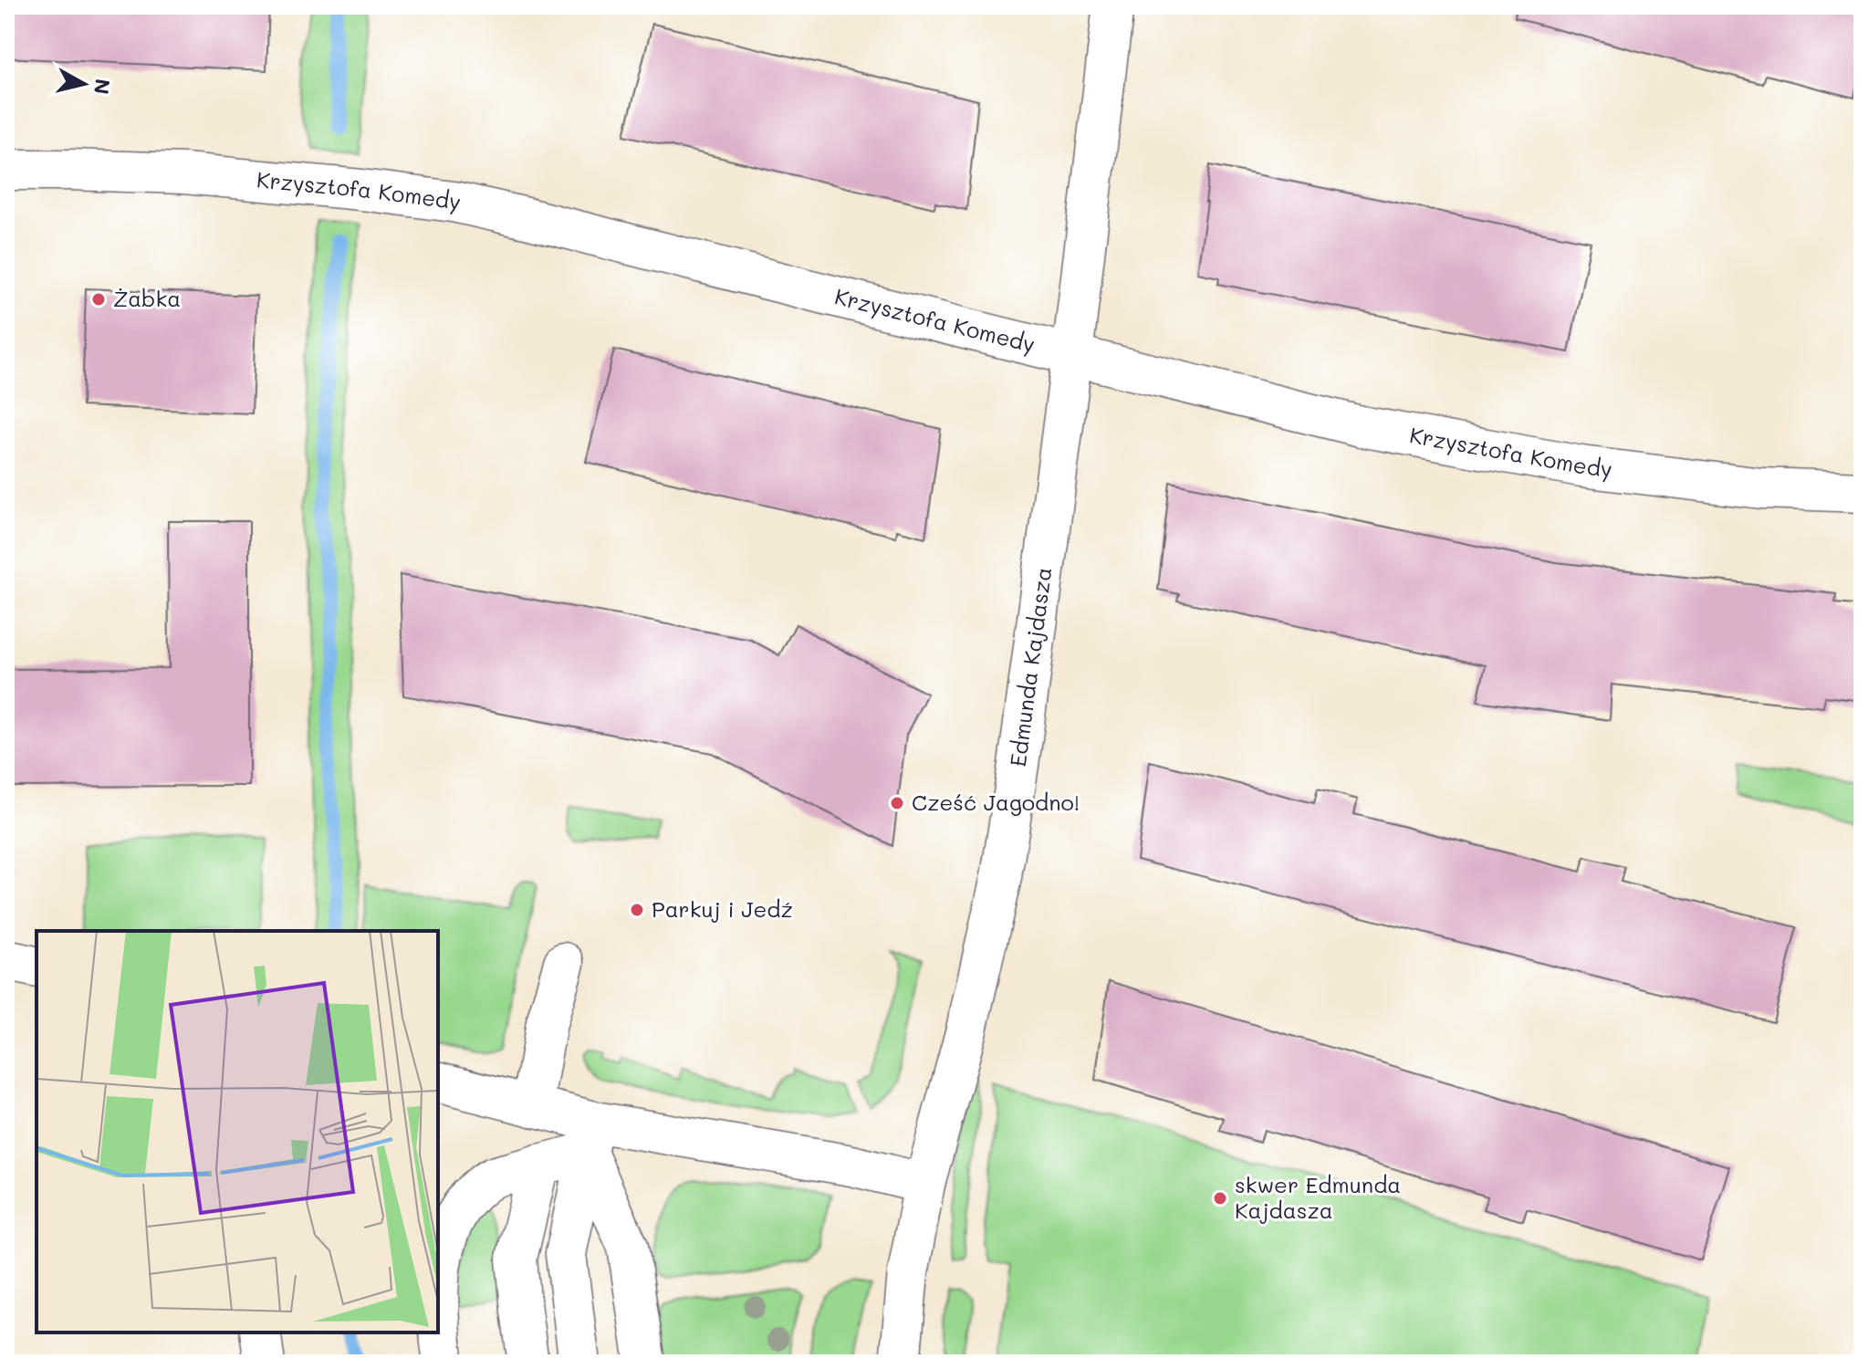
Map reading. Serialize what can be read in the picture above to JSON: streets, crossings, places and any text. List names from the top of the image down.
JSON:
{
  "streets": {
    "street": ["Krzysztofa Komedy", "Edmunda Kajdasza"]
  },
  "crossings": [
    ["Krzysztofa Komedy", "Edmunda Kajdasza"]
  ],
  "places": [
    "Żabka",
    "Cześć Jagodno!",
    "Parkuj i Jedź",
    "skwer Edmunda Kajdasza"
  ],
  "north": "right"
}
